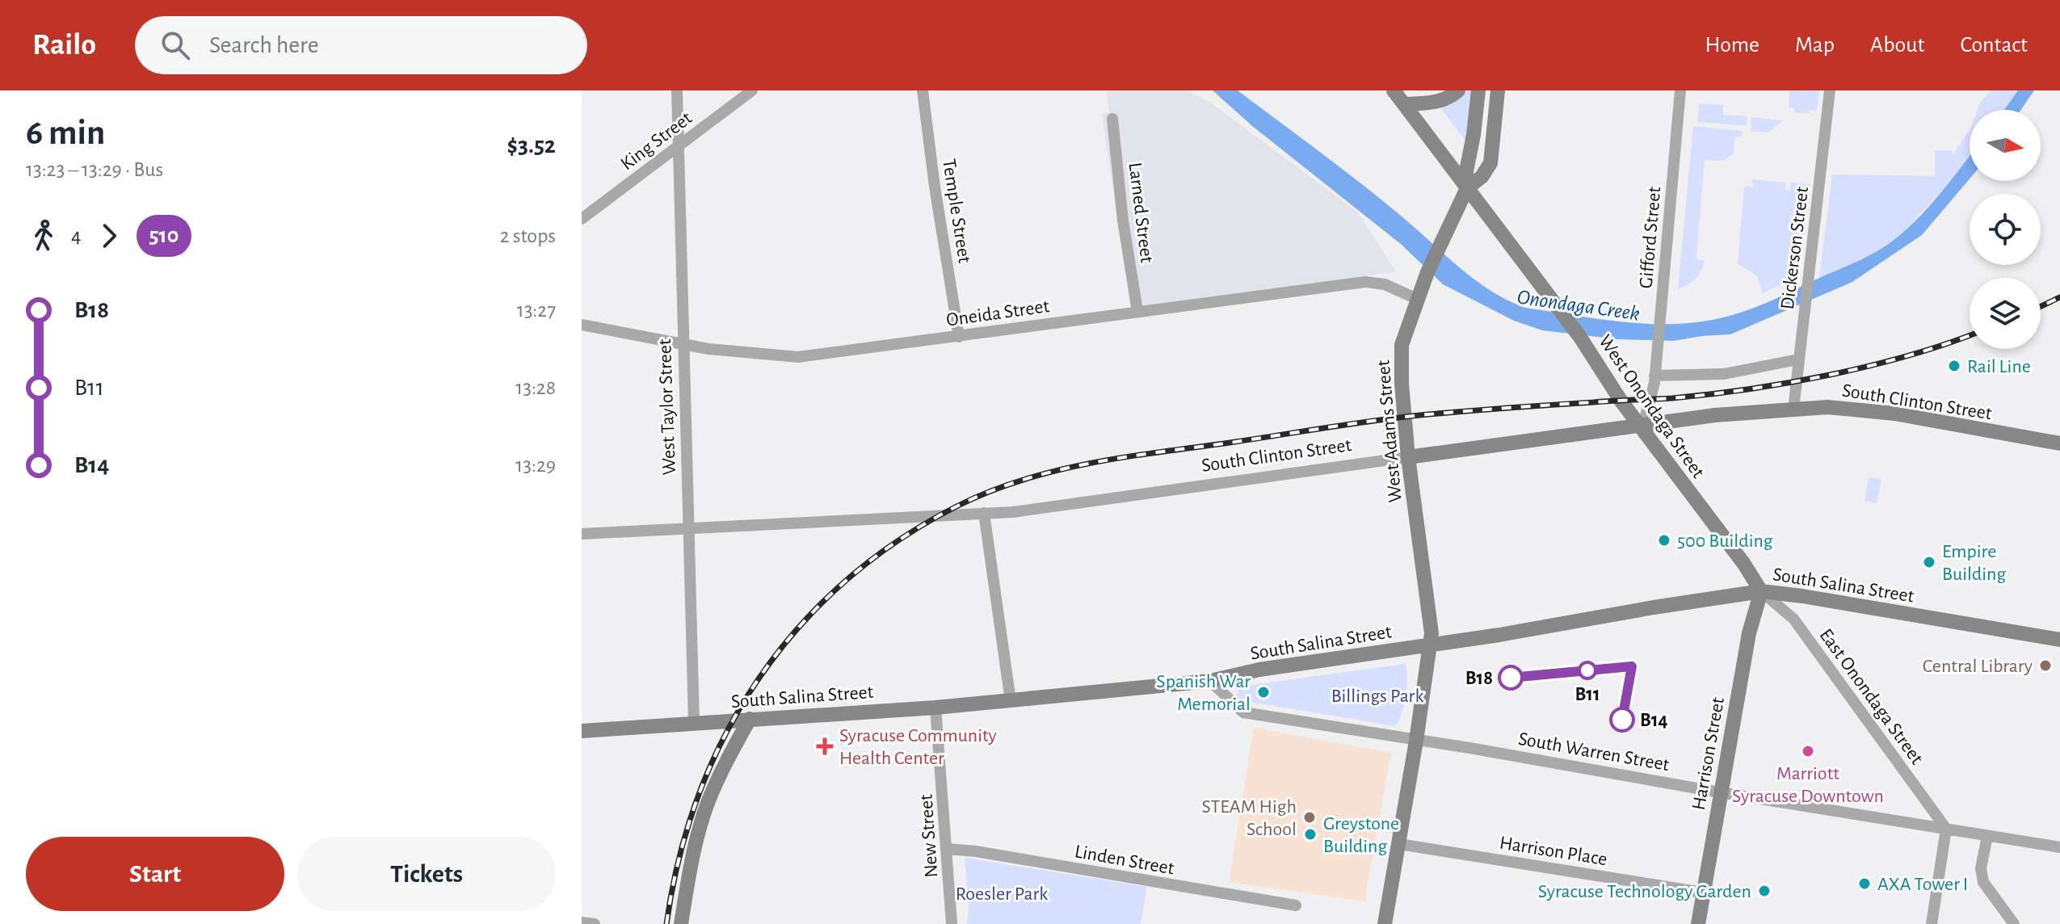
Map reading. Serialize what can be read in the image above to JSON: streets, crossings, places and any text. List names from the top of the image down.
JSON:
{
  "streets": {
    "main road": [
      "South Clinton Street",
      "West Onondaga Street",
      "West Adams Street",
      "South Salina Street",
      "Harrison Street"
    ],
    "street": [
      "King Street",
      "Temple Street",
      "Larned Street",
      "Gifford Street",
      "Dickerson Street",
      "Oneida Street",
      "West Taylor Street",
      "East Onondaga Street",
      "South Warren Street",
      "New Street",
      "Harrison Place",
      "Linden Street"
    ]
  },
  "crossings": [
    ["King Street", "West Taylor Street"],
    ["Temple Street", "Oneida Street"],
    ["Larned Street", "Oneida Street"],
    ["Gifford Street", "South Clinton Street"],
    ["Gifford Street", "West Onondaga Street"],
    ["Dickerson Street", "South Clinton Street"],
    ["Oneida Street", "West Taylor Street"],
    ["Oneida Street", "West Adams Street"],
    ["South Clinton Street", "West Onondaga Street"],
    ["South Clinton Street", "West Taylor Street"],
    ["South Clinton Street", "West Adams Street"],
    ["West Onondaga Street", "West Adams Street"],
    ["West Onondaga Street", "South Salina Street"],
    ["West Onondaga Street", "East Onondaga Street"],
    ["West Onondaga Street", "Harrison Street"],
    ["West Taylor Street", "South Salina Street"],
    ["West Adams Street", "South Salina Street"],
    ["West Adams Street", "South Warren Street"],
    ["West Adams Street", "Harrison Place"],
    ["South Salina Street", "East Onondaga Street"],
    ["South Salina Street", "South Warren Street"],
    ["South Salina Street", "Harrison Street"],
    ["South Salina Street", "New Street"],
    ["East Onondaga Street", "South Warren Street"],
    ["East Onondaga Street", "Harrison Street"],
    ["South Warren Street", "Harrison Street"],
    ["Harrison Street", "Harrison Place"],
    ["New Street", "Linden Street"]
  ],
  "water": ["Onondaga Creek"],
  "parks": ["Billings Park", "Roesler Park"],
  "places": {
    "other": [
      "Rail Line",
      "500 Building",
      "Empire Building",
      "Central Library",
      "B11",
      "B18",
      "Spanish War Memorial",
      "B14",
      "Marriott Syracuse Downtown",
      "STEAM High School",
      "Greystone Building",
      "AXA Tower I",
      "Syracuse Technology Garden"
    ],
    "health": ["Syracuse Community Health Center"]
  },
  "lines": ["bus line 510"],
  "north": "right",
  "page": {
    "header": "Railo",
    "search": "Search here",
    "nav": [
      "Home",
      "Map",
      "About",
      "Contact"
    ],
    "heading": ["6 min", "13:23 – 13:29 · Bus", "$3.52"],
    "legs": ["4", "510", "2 stops"],
    "list": [
      {
        "name": "B18",
        "value": "13:27"
      },
      {
        "name": "B11",
        "value": "13:28"
      },
      {
        "name": "B14",
        "value": "13:29"
      }
    ],
    "buttons": ["Start", "Tickets"]
  }
}
